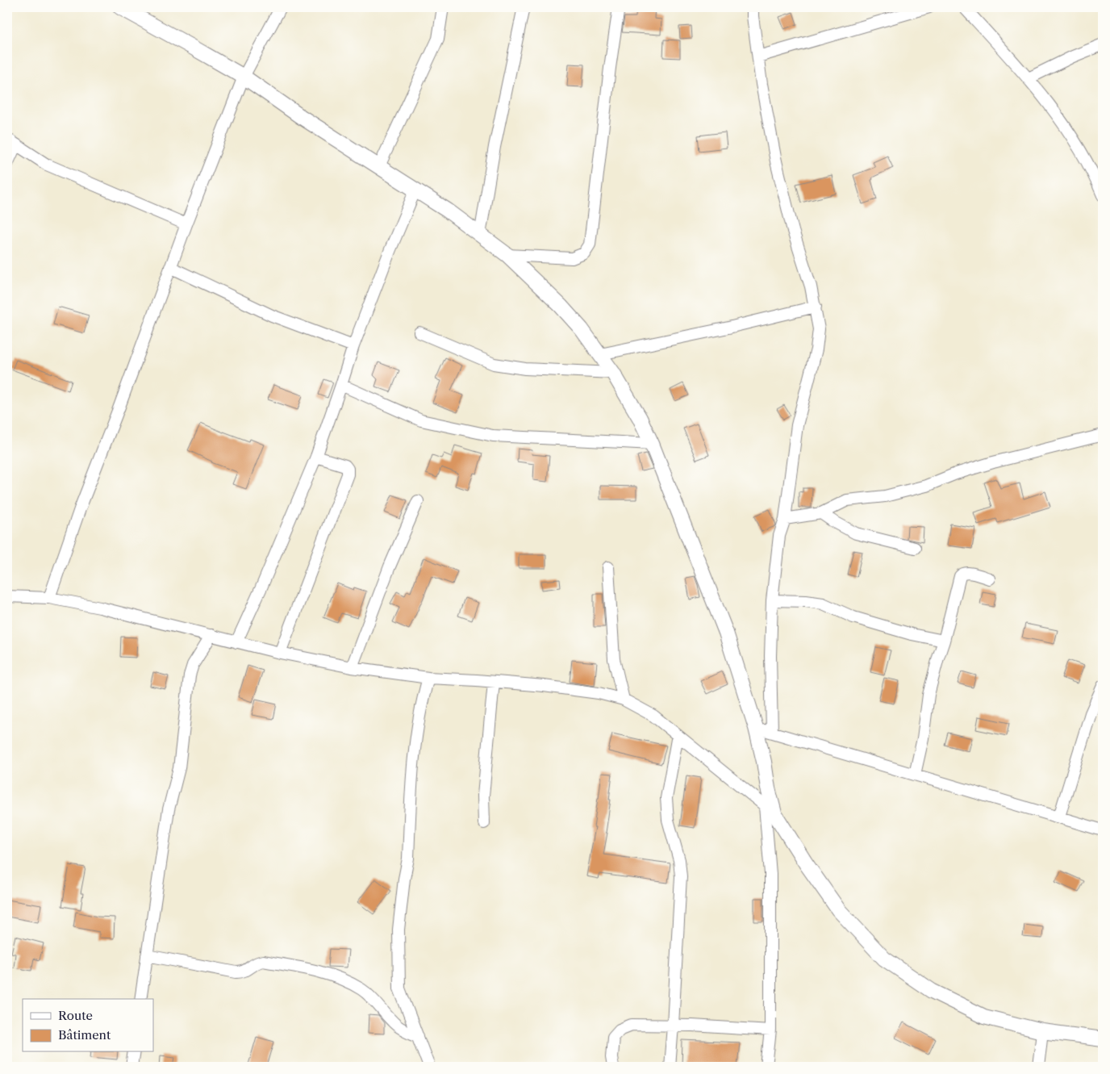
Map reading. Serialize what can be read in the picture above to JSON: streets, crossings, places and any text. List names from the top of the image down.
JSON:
{
  "legend": ["Route", "Bâtiment"]
}
